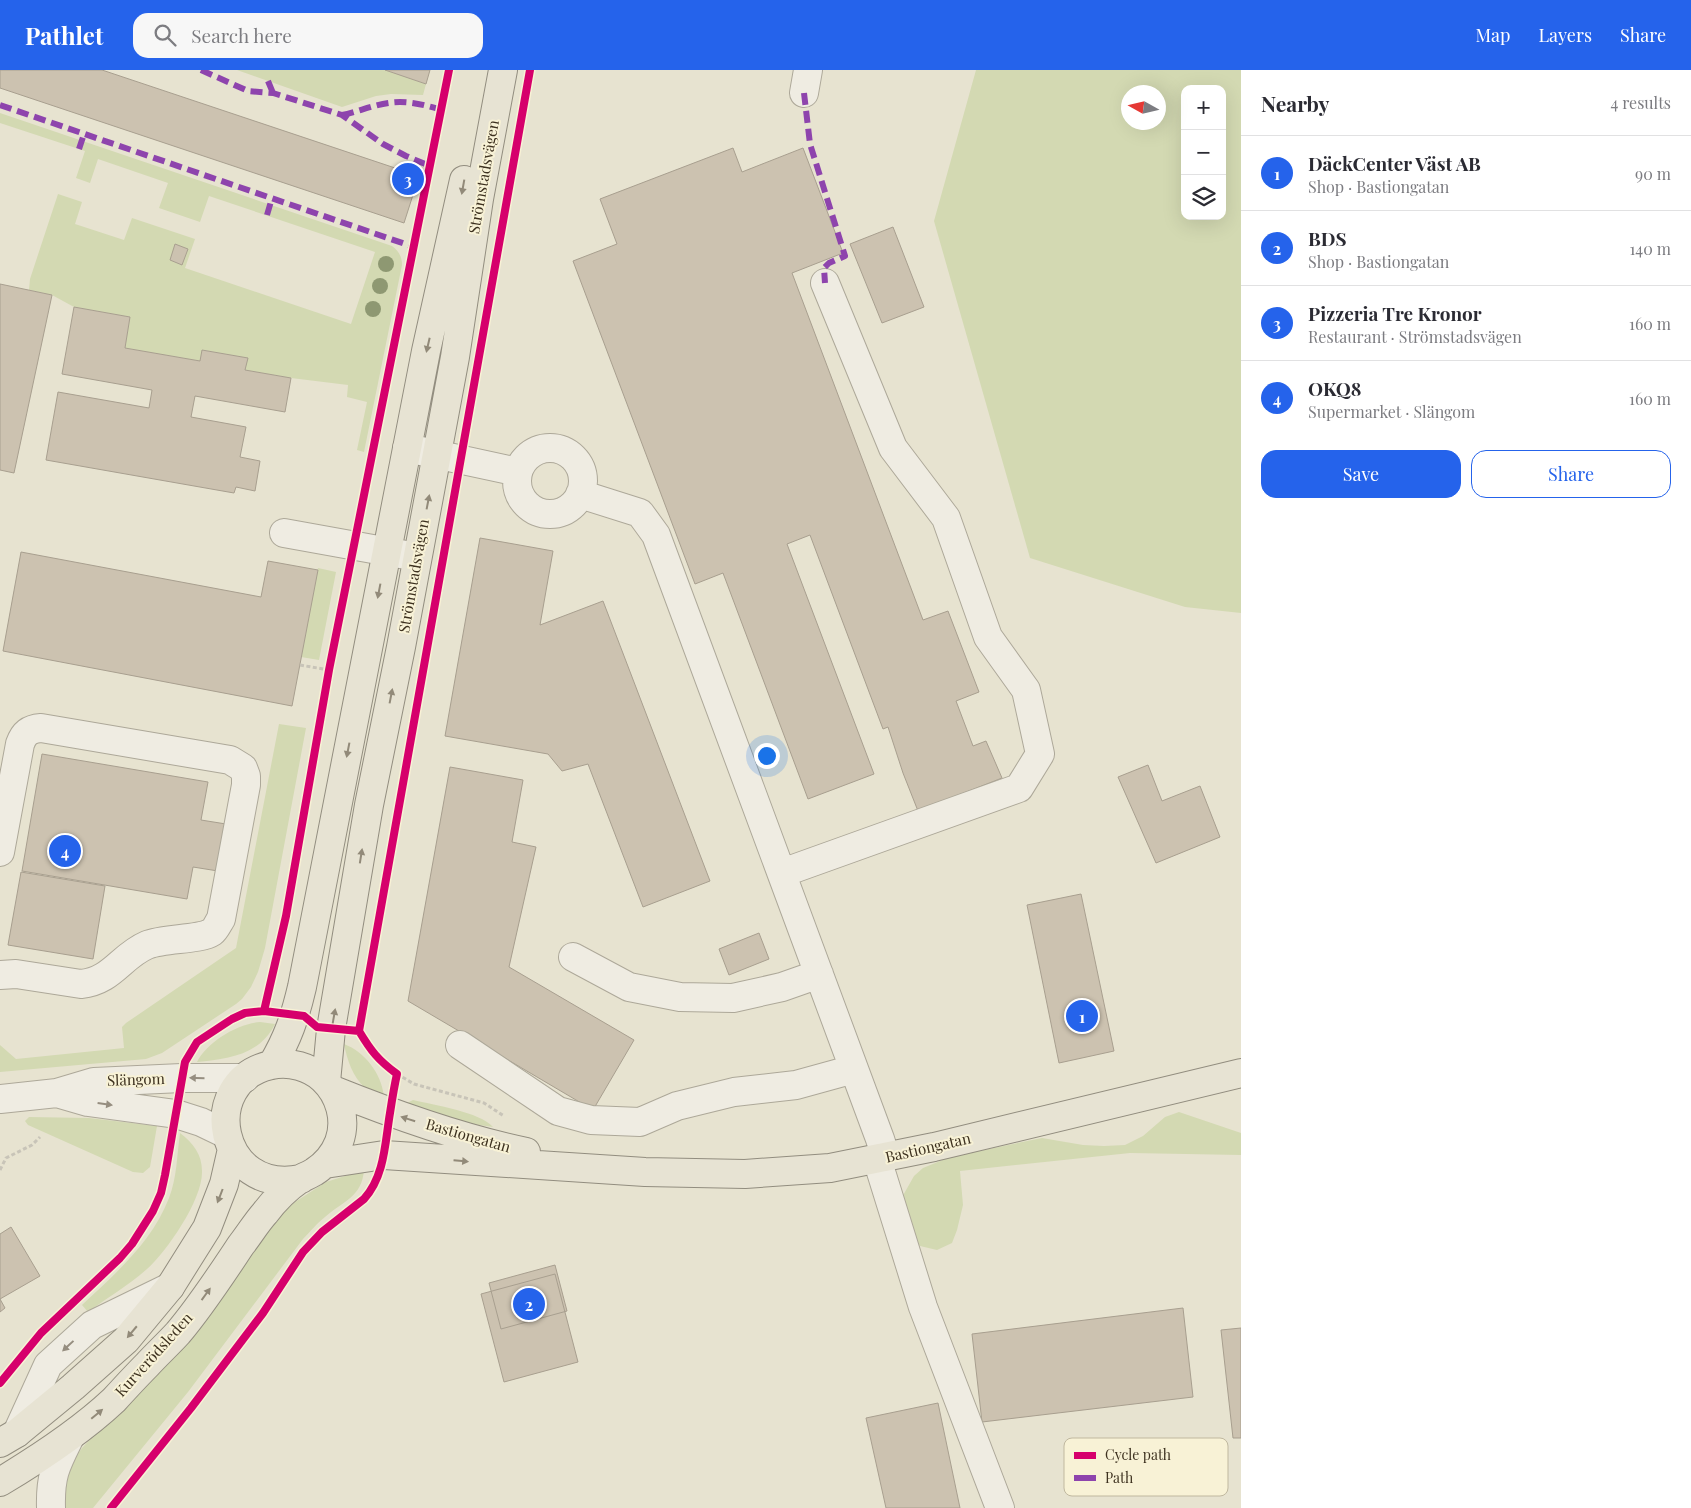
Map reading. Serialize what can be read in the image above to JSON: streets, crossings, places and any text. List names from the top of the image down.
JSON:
{
  "streets": {
    "main road": ["Strömstadsvägen", "Bastiongatan", "Kurverödsleden"],
    "street": ["Slängom"]
  },
  "crossings": [
    ["Strömstadsvägen", "Slängom"],
    ["Strömstadsvägen", "Bastiongatan"],
    ["Strömstadsvägen", "Kurverödsleden"],
    ["Slängom", "Bastiongatan"],
    ["Slängom", "Kurverödsleden"],
    ["Bastiongatan", "Kurverödsleden"]
  ],
  "legend": ["Cycle path", "Path"],
  "north": "left",
  "page": {
    "header": "Pathlet",
    "search": "Search here",
    "nav": ["Map", "Layers", "Share"],
    "heading": ["Nearby", "4 results"],
    "map_buttons": ["+", "−"],
    "list": [
      {
        "mark": "1",
        "name": "DäckCenter Väst AB",
        "note": "Shop · Bastiongatan",
        "value": "90 m"
      },
      {
        "mark": "2",
        "name": "BDS",
        "note": "Shop · Bastiongatan",
        "value": "140 m"
      },
      {
        "mark": "3",
        "name": "Pizzeria Tre Kronor",
        "note": "Restaurant · Strömstadsvägen",
        "value": "160 m"
      },
      {
        "mark": "4",
        "name": "OKQ8",
        "note": "Supermarket · Slängom",
        "value": "160 m"
      }
    ],
    "pins": [
      "3",
      "4",
      "1",
      "2"
    ],
    "buttons": ["Save", "Share"]
  }
}
